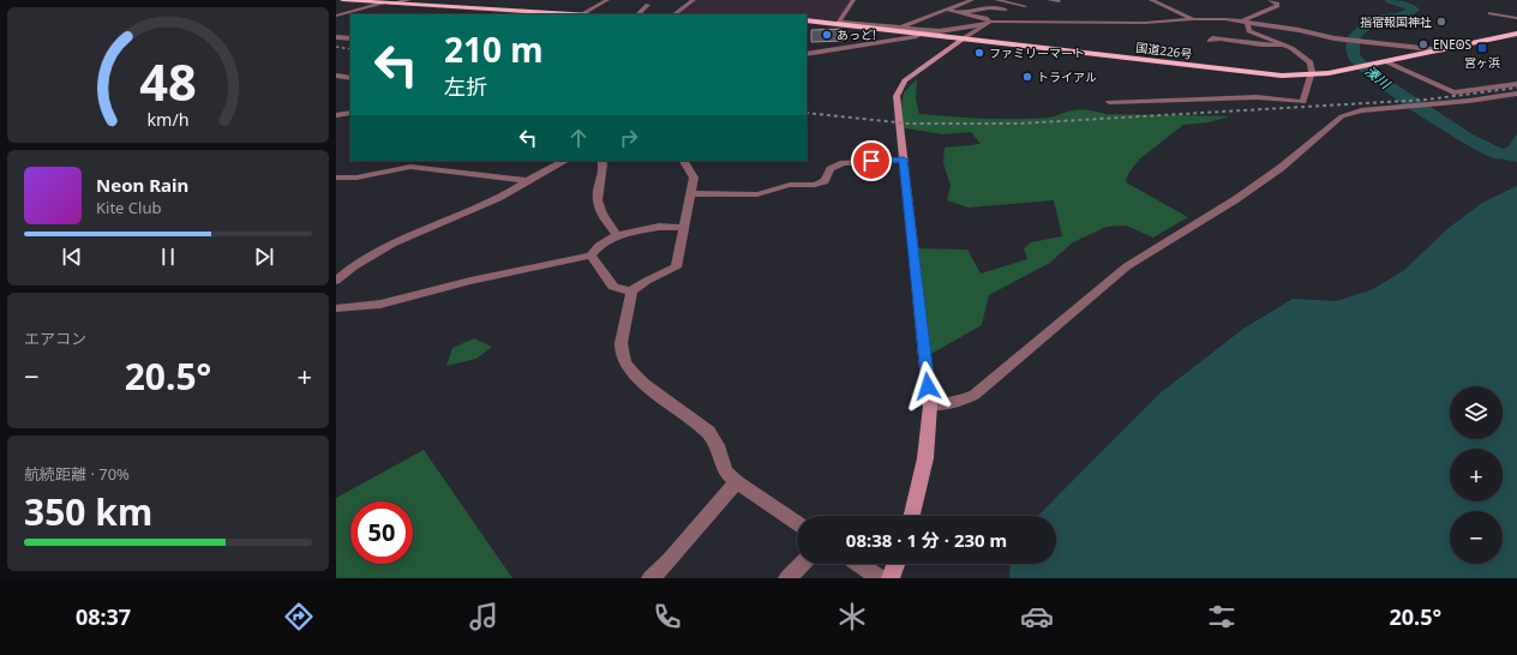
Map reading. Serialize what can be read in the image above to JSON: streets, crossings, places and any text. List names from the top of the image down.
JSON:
{
  "streets": {
    "highway": ["国道226号"]
  },
  "water": ["湊川"],
  "places": {
    "other": [
      "指宿報国神社",
      "あっど!",
      "ENEOS",
      "ファミリーマート",
      "トライアル"
    ],
    "transit": ["宮ヶ浜"]
  },
  "page": {
    "turn": ["210 m", "左折"],
    "song": ["Neon Rain", "Kite Club"],
    "tile": [
      "エアコン",
      ["航続距離 · 70%", "350 km"]
    ],
    "heat": ["−", "20.5°", "+"],
    "map_buttons": ["+", "−"],
    "limit": "50",
    "trip": "08:38 · 1 分 · 230 m",
    "tabs": ["08:37", "20.5°"],
    "gauge": ["48", "km/h"]
  }
}
